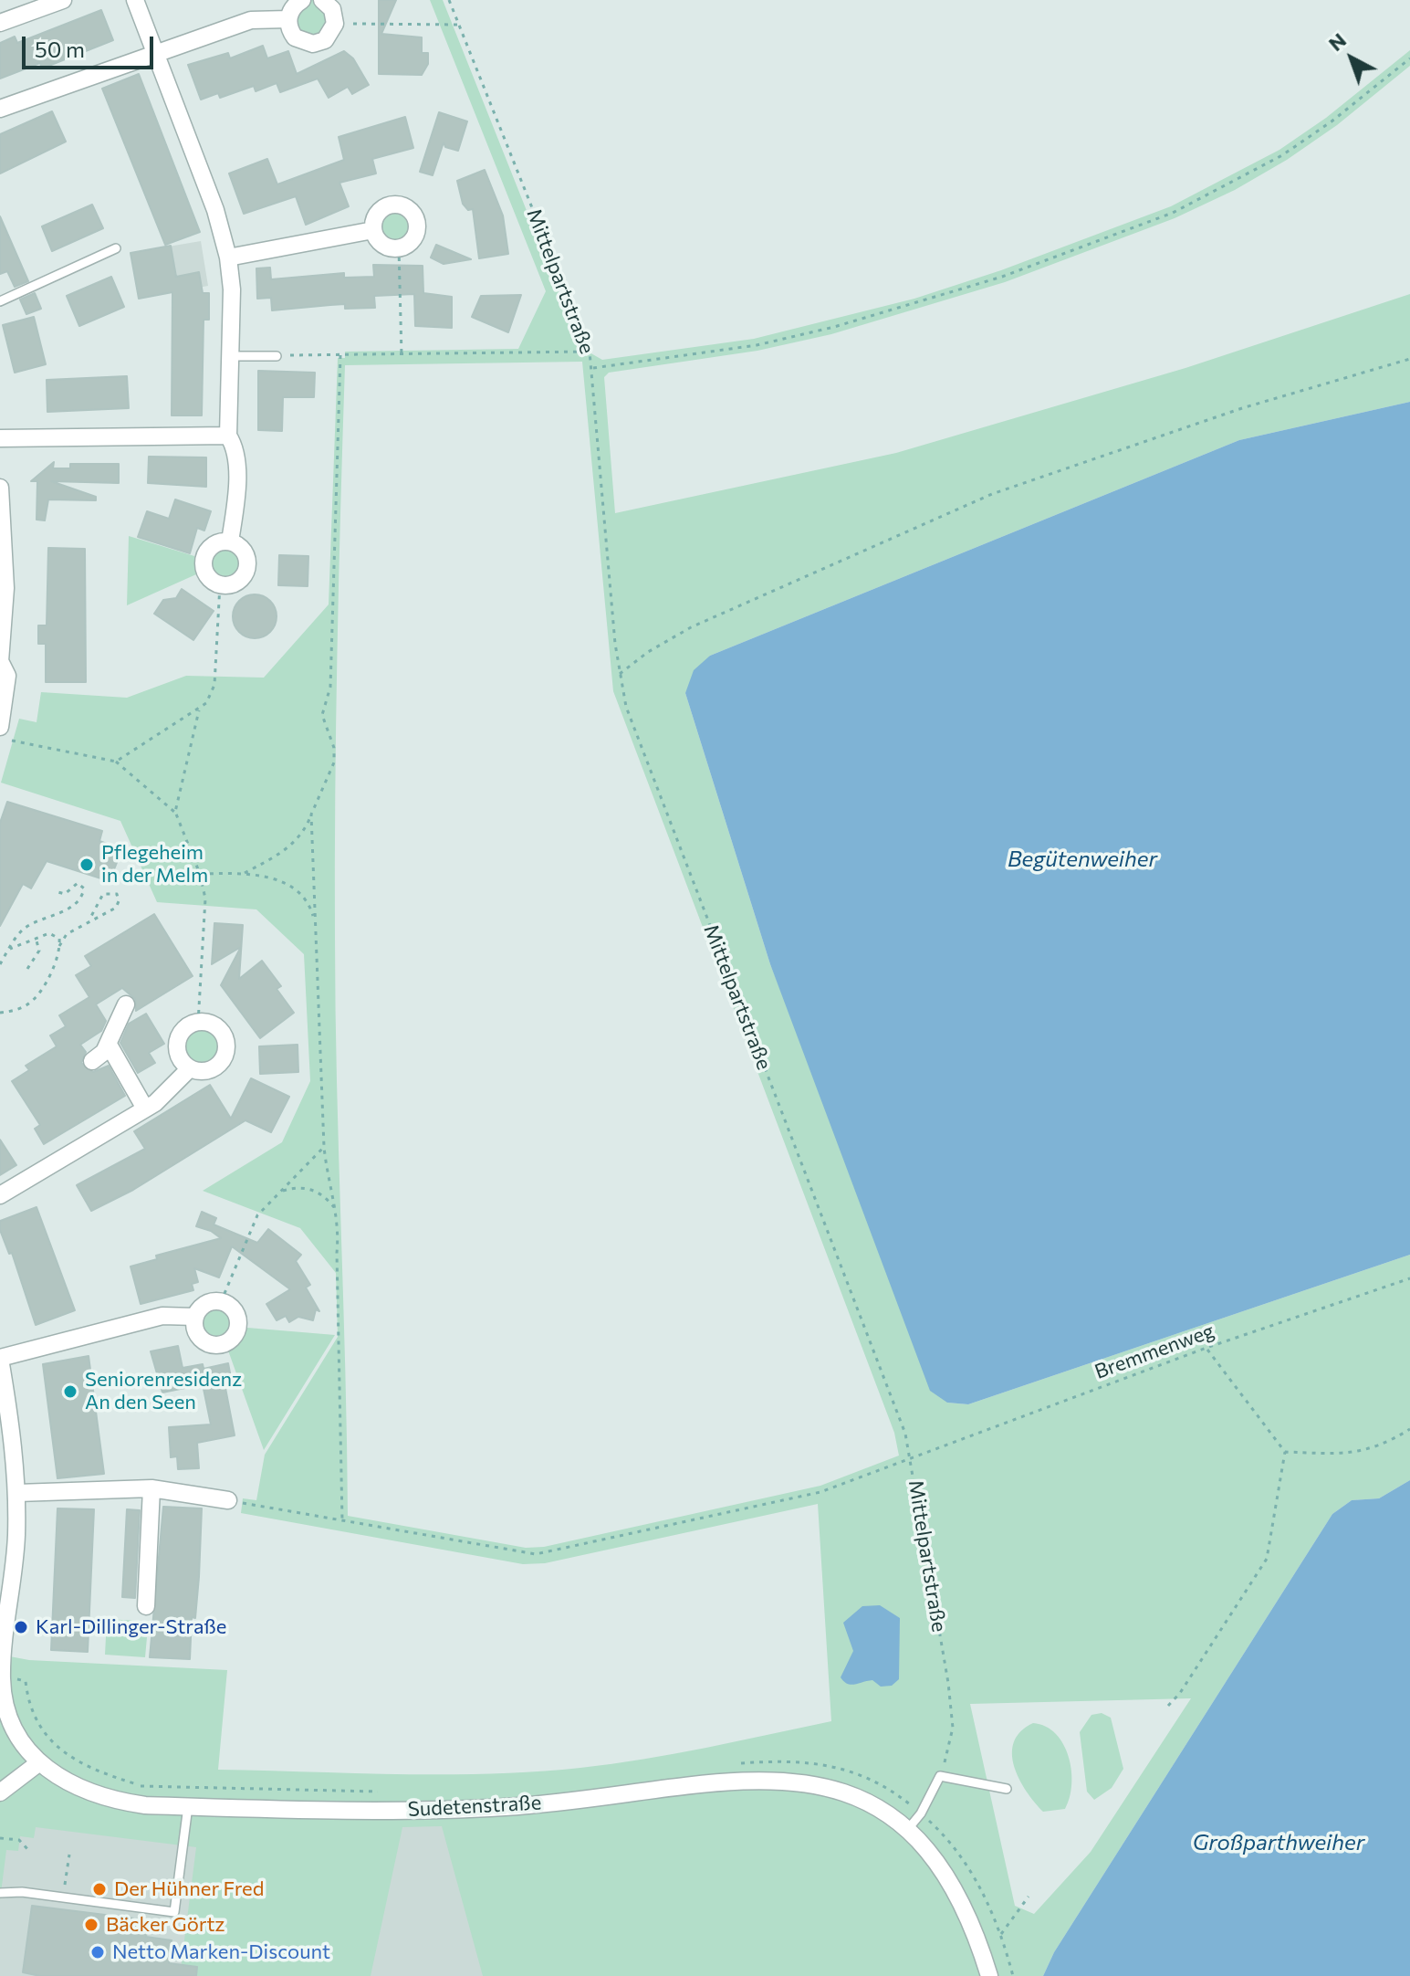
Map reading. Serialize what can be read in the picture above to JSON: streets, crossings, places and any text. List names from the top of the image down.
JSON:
{
  "streets": {
    "street": ["Sudetenstraße"],
    "path": ["Mittelpartstraße", "Bremmenweg"]
  },
  "crossings": [
    ["Mittelpartstraße", "Bremmenweg"]
  ],
  "water": ["Begütenweiher", "Großparthweiher"],
  "places": [
    "Pflegeheim in der Melm",
    "Seniorenresidenz An den Seen",
    "Karl-Dillinger-Straße",
    "Der Hühner Fred",
    "Bäcker Görtz",
    "Netto Marken-Discount"
  ],
  "scale_bar": "50 m",
  "north": "top left"
}
